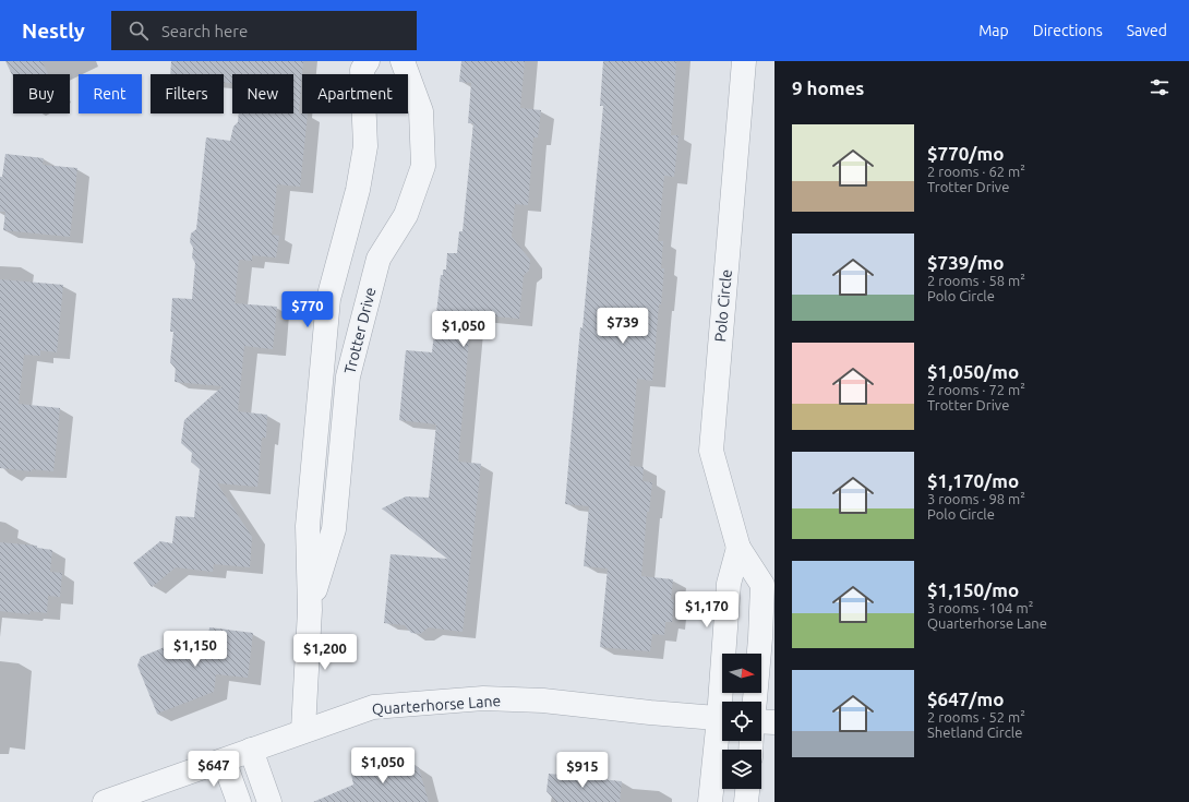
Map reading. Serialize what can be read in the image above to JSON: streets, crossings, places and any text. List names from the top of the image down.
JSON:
{
  "streets": {
    "street": ["Polo Circle", "Trotter Drive", "Quarterhorse Lane"]
  },
  "crossings": [
    ["Trotter Drive", "Quarterhorse Lane"]
  ],
  "north": "right",
  "page": {
    "header": "Nestly",
    "search": "Search here",
    "nav": ["Map", "Directions", "Saved"],
    "heading": "9 homes",
    "chip": [
      "Buy",
      "Rent",
      "Filters",
      "New",
      "Apartment"
    ],
    "list": [
      {
        "name": "$770/mo",
        "note": "2 rooms · 62 m² · Trotter Drive"
      },
      {
        "name": "$739/mo",
        "note": "2 rooms · 58 m² · Polo Circle"
      },
      {
        "name": "$1,050/mo",
        "note": "2 rooms · 72 m² · Trotter Drive"
      },
      {
        "name": "$1,170/mo",
        "note": "3 rooms · 98 m² · Polo Circle"
      },
      {
        "name": "$1,150/mo",
        "note": "3 rooms · 104 m² · Quarterhorse Lane"
      },
      {
        "name": "$647/mo",
        "note": "2 rooms · 52 m² · Shetland Circle"
      }
    ],
    "price": [
      "$770",
      "$739",
      "$1,050",
      "$1,170",
      "$1,150",
      "$1,200",
      "$1,050",
      "$647",
      "$915"
    ]
  }
}
